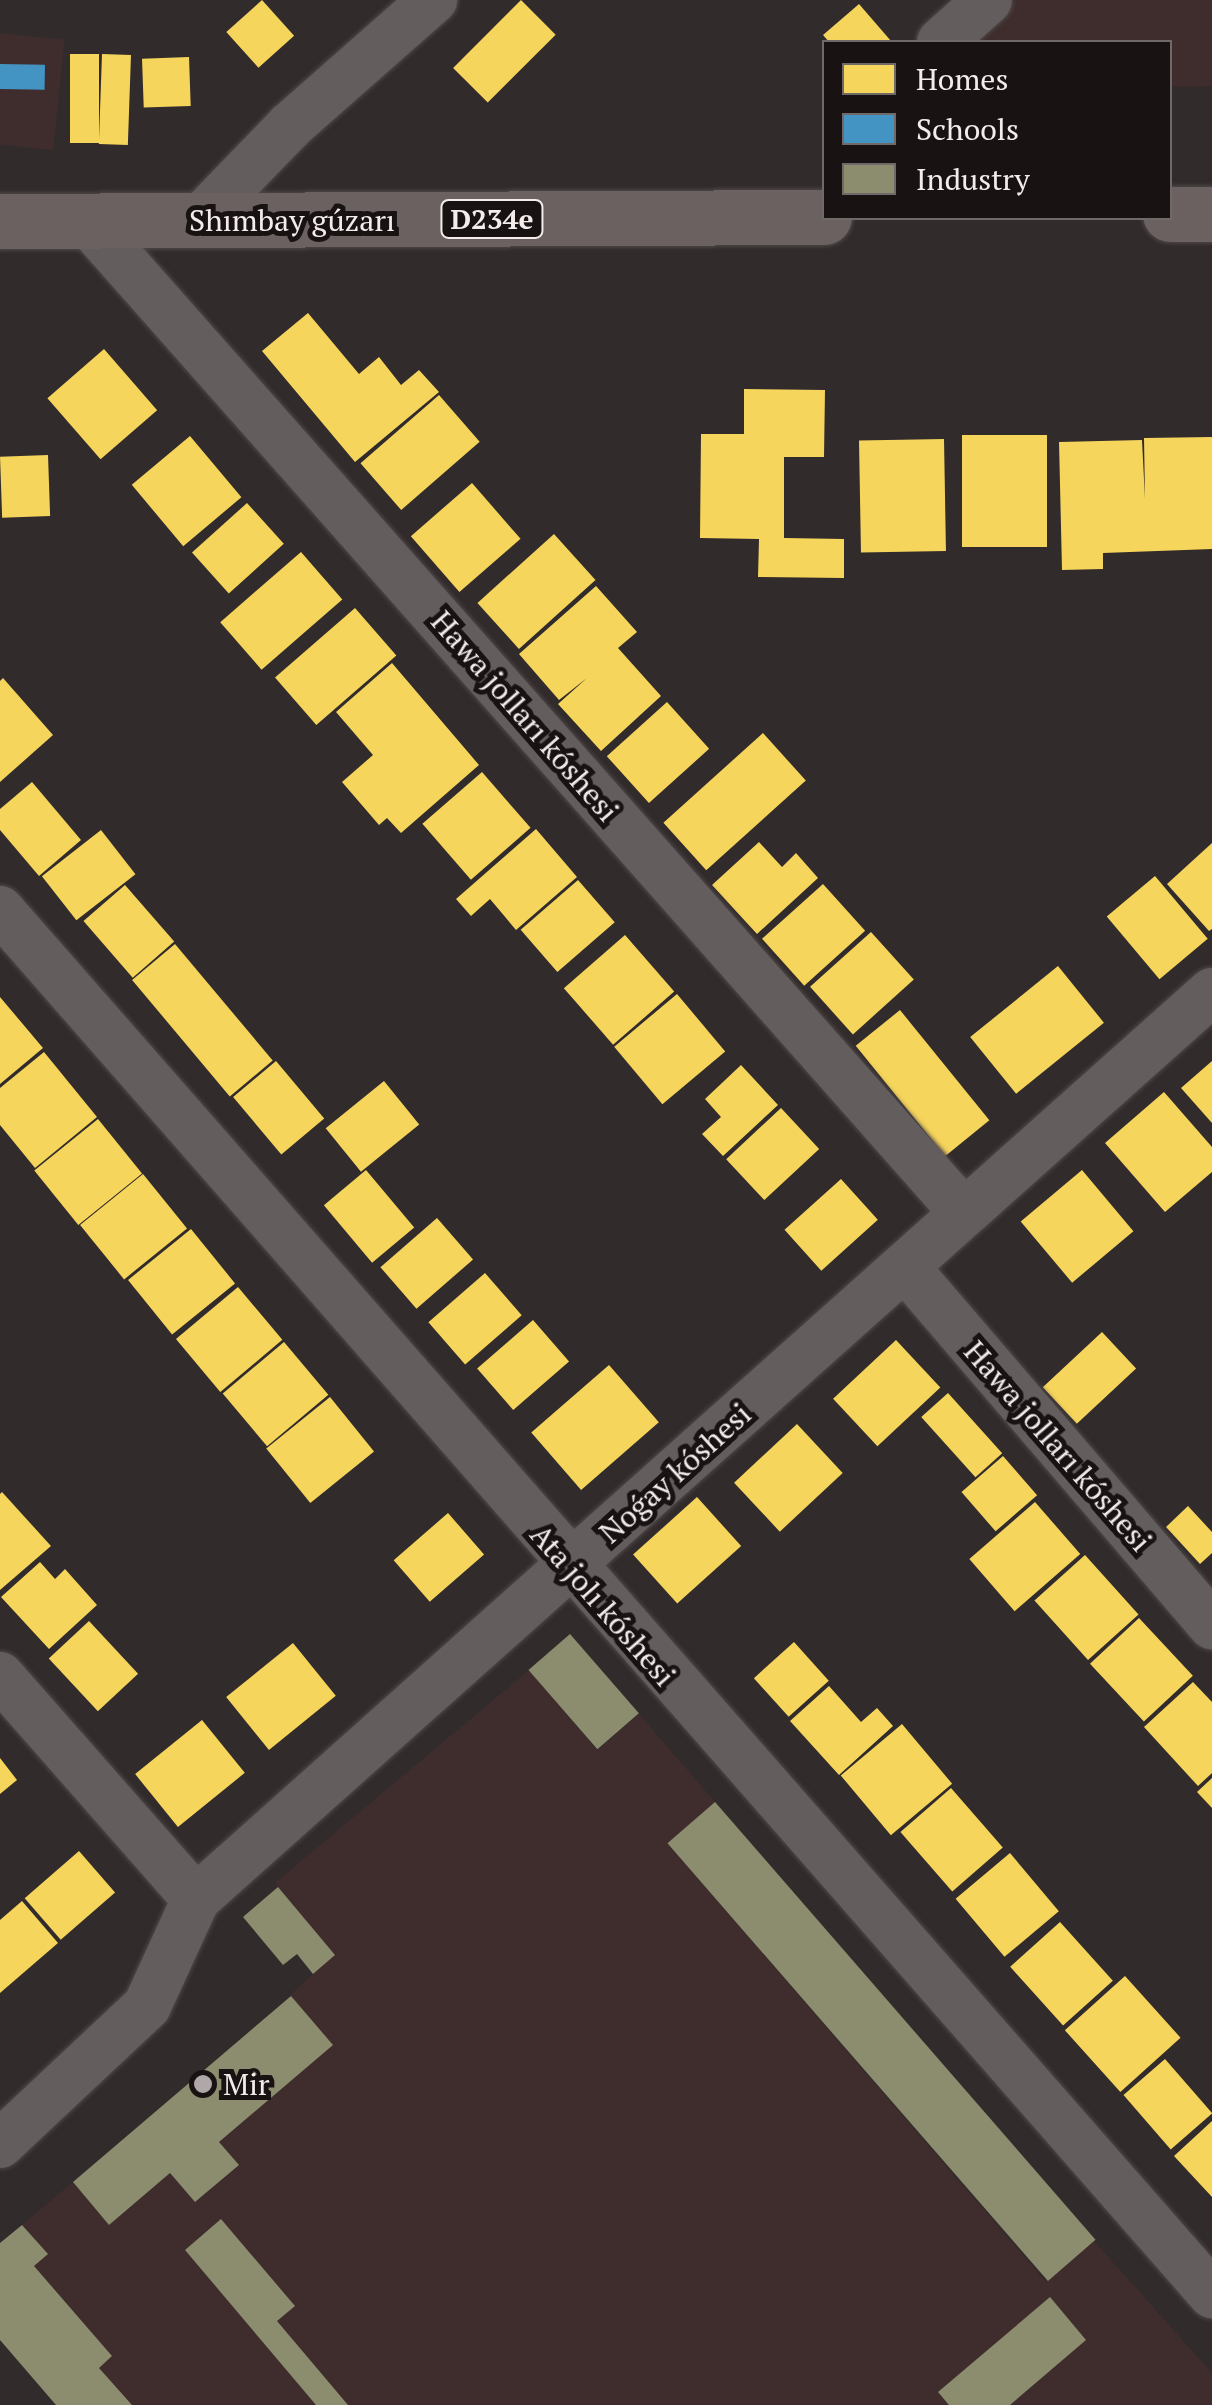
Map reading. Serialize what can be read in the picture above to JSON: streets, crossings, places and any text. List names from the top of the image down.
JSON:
{
  "streets": {
    "main road": ["D234e", "Shımbay gúzarı"],
    "street": ["Hawa jolları kóshesi", "Noǵay kóshesi", "Ata jolı kóshesi"]
  },
  "crossings": [
    ["Shımbay gúzarı", "Hawa jolları kóshesi"],
    ["Hawa jolları kóshesi", "Noǵay kóshesi"],
    ["Noǵay kóshesi", "Ata jolı kóshesi"]
  ],
  "places": ["Mir"],
  "legend": ["Homes", "Schools", "Industry"]
}
